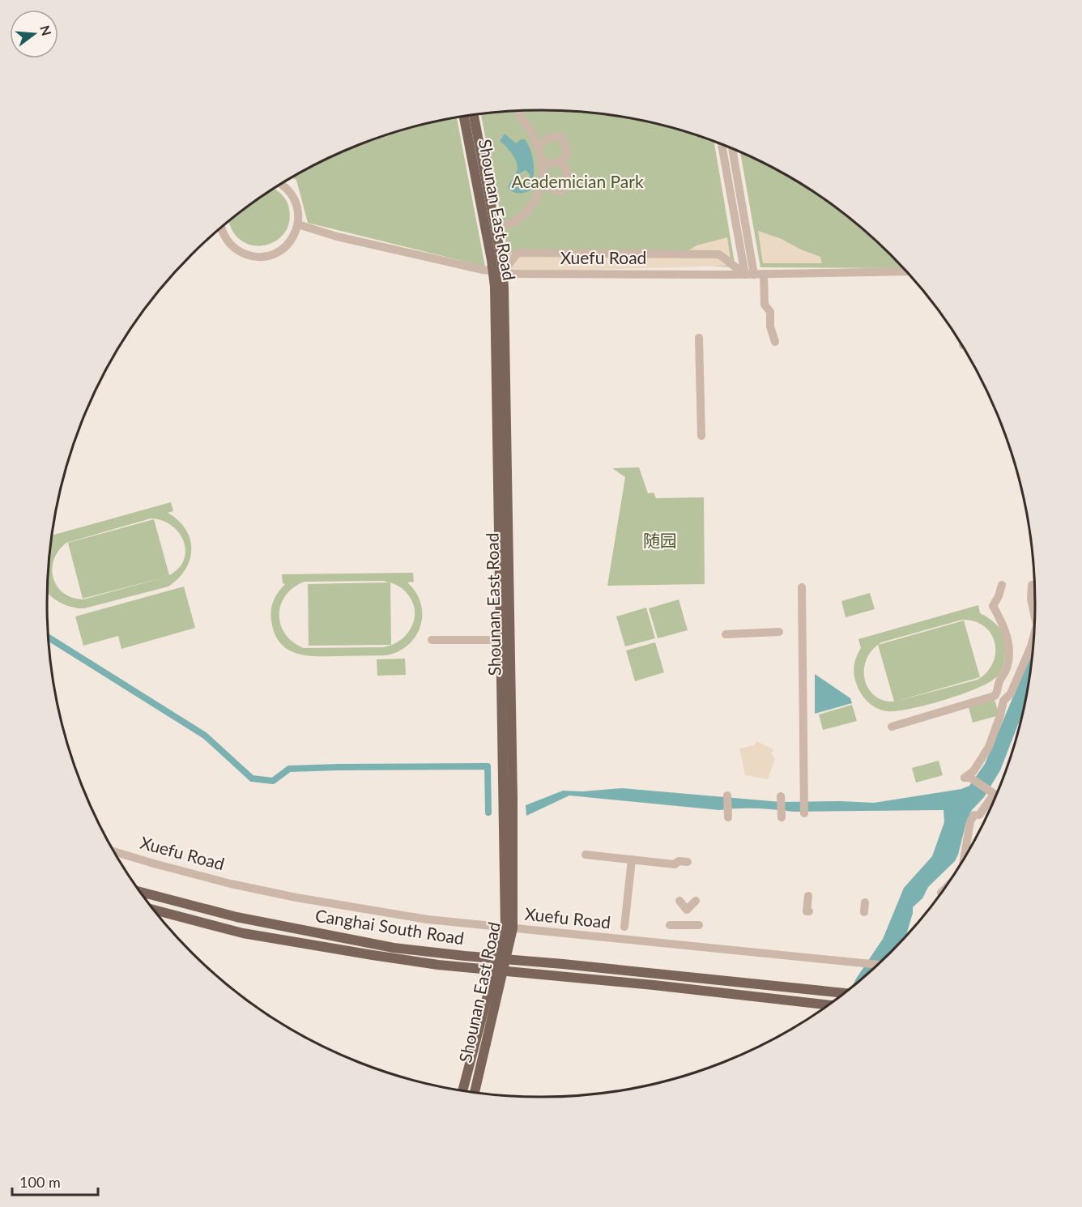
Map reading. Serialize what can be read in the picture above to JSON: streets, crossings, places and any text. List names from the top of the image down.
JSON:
{
  "streets": {
    "main road": ["Shounan East Road", "Canghai South Road"],
    "street": ["Xuefu Road"]
  },
  "crossings": [
    ["Shounan East Road", "Xuefu Road"],
    ["Shounan East Road", "Canghai South Road"]
  ],
  "parks": ["Academician Park", "随园"],
  "scale_bar": "100 m",
  "north": "right"
}
